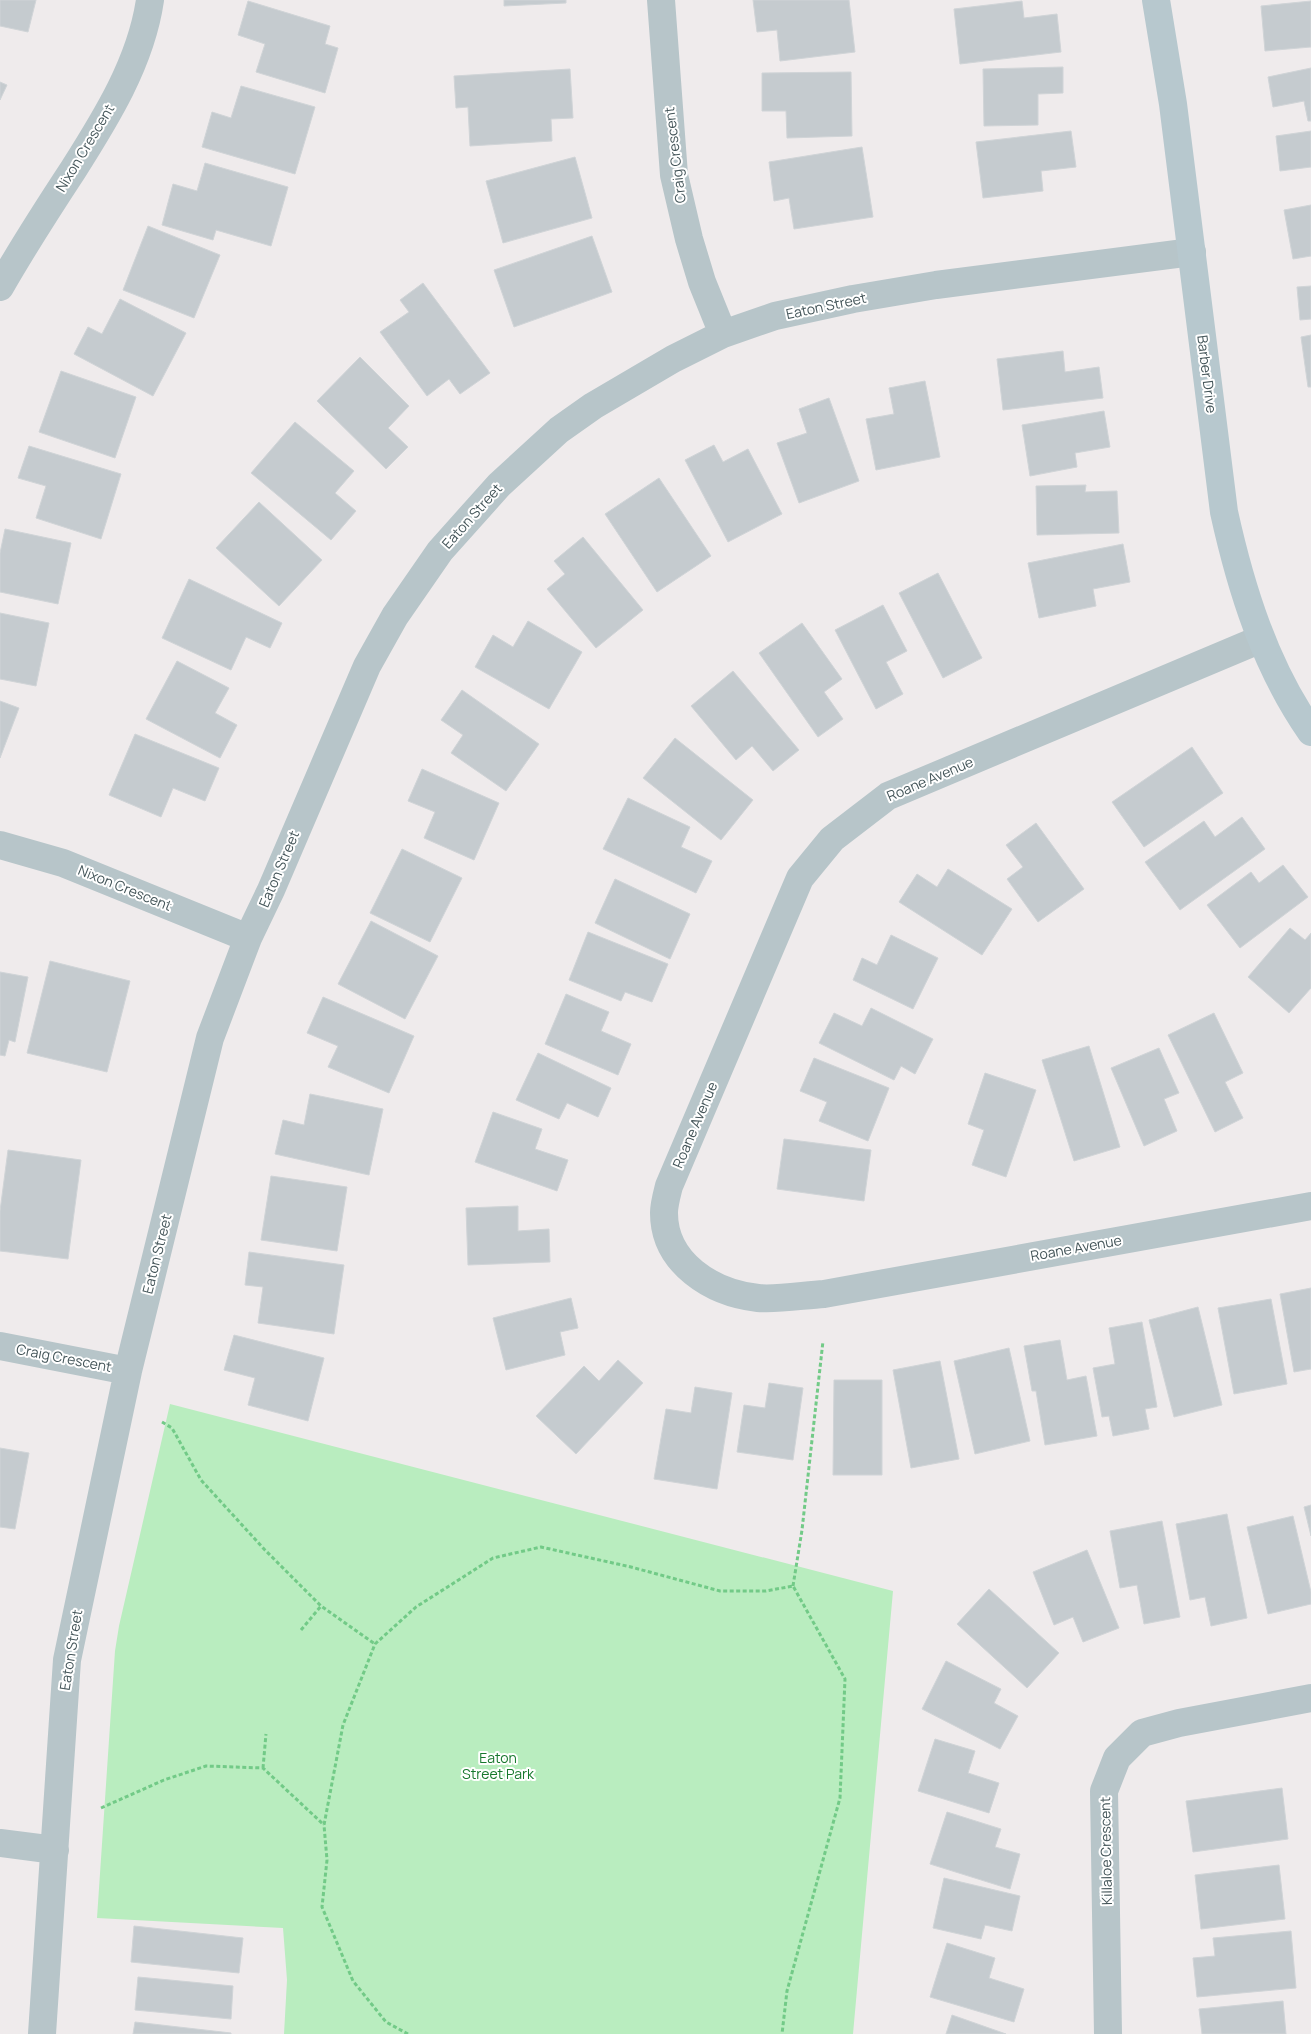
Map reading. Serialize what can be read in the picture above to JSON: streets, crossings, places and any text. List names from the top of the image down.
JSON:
{
  "streets": {
    "street": [
      "Nixon Crescent",
      "Craig Crescent",
      "Eaton Street",
      "Barber Drive",
      "Roane Avenue",
      "Killaloe Crescent"
    ]
  },
  "crossings": [
    ["Nixon Crescent", "Eaton Street"],
    ["Craig Crescent", "Eaton Street"],
    ["Eaton Street", "Barber Drive"],
    ["Barber Drive", "Roane Avenue"]
  ],
  "parks": ["Eaton Street Park"]
}
